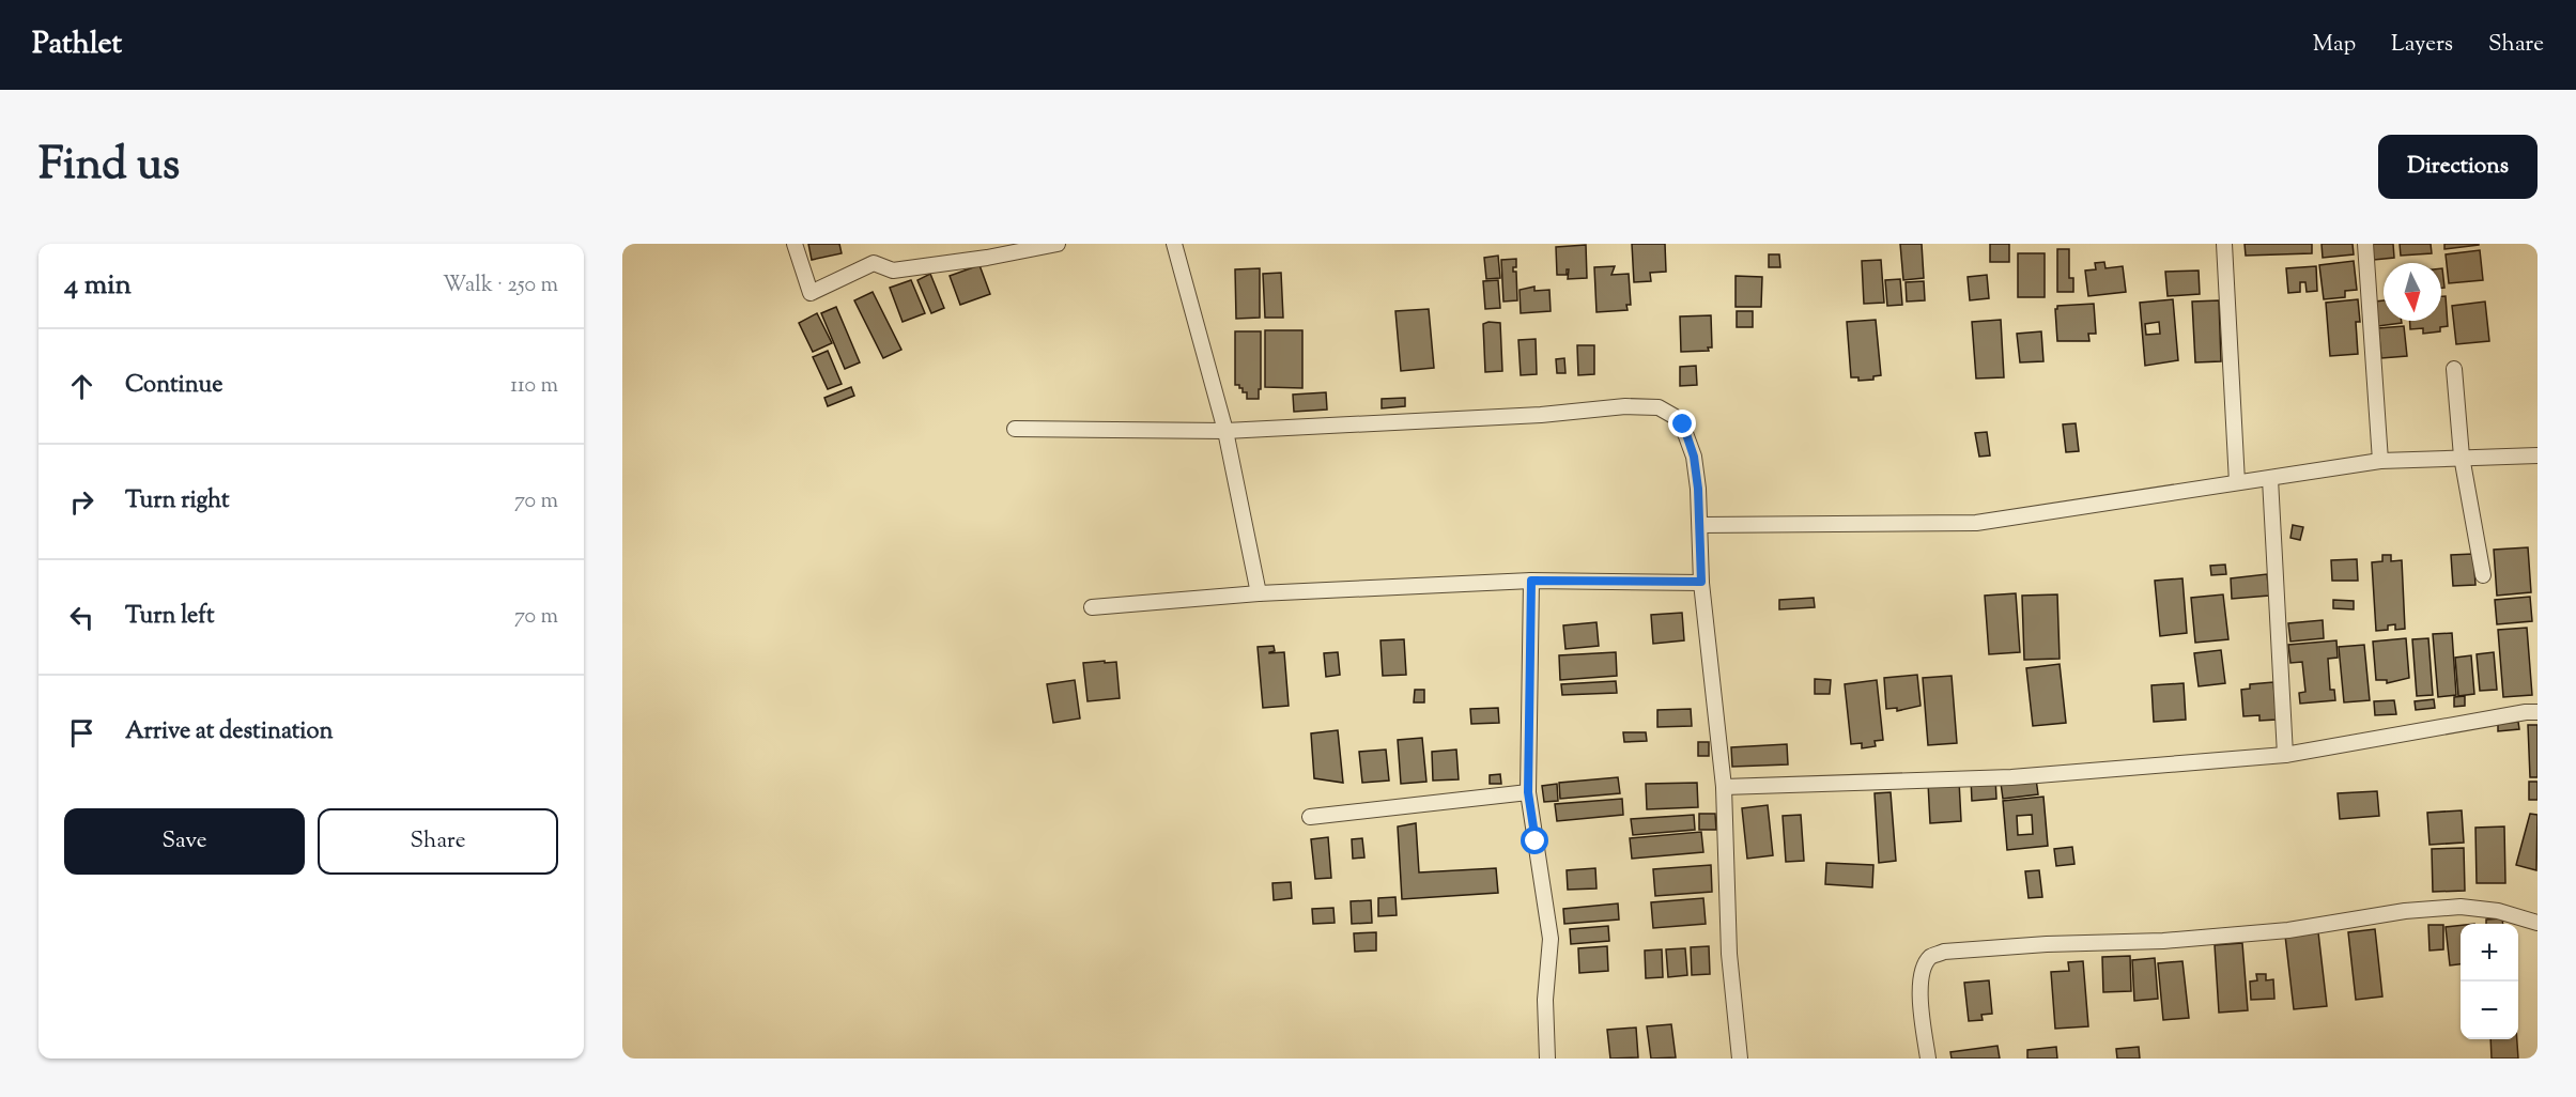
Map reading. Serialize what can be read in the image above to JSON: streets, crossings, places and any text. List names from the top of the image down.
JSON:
{
  "north": "bottom",
  "page": {
    "header": "Pathlet",
    "nav": ["Map", "Layers", "Share"],
    "title": "Find us",
    "buttons": [
      "Directions",
      ["Save", "Share"]
    ],
    "heading": ["4 min", "Walk · 250 m"],
    "list": [
      ["Continue", "110 m"],
      ["Turn right", "70 m"],
      ["Turn left", "70 m"],
      "Arrive at destination"
    ],
    "map_buttons": ["+", "−"]
  }
}
